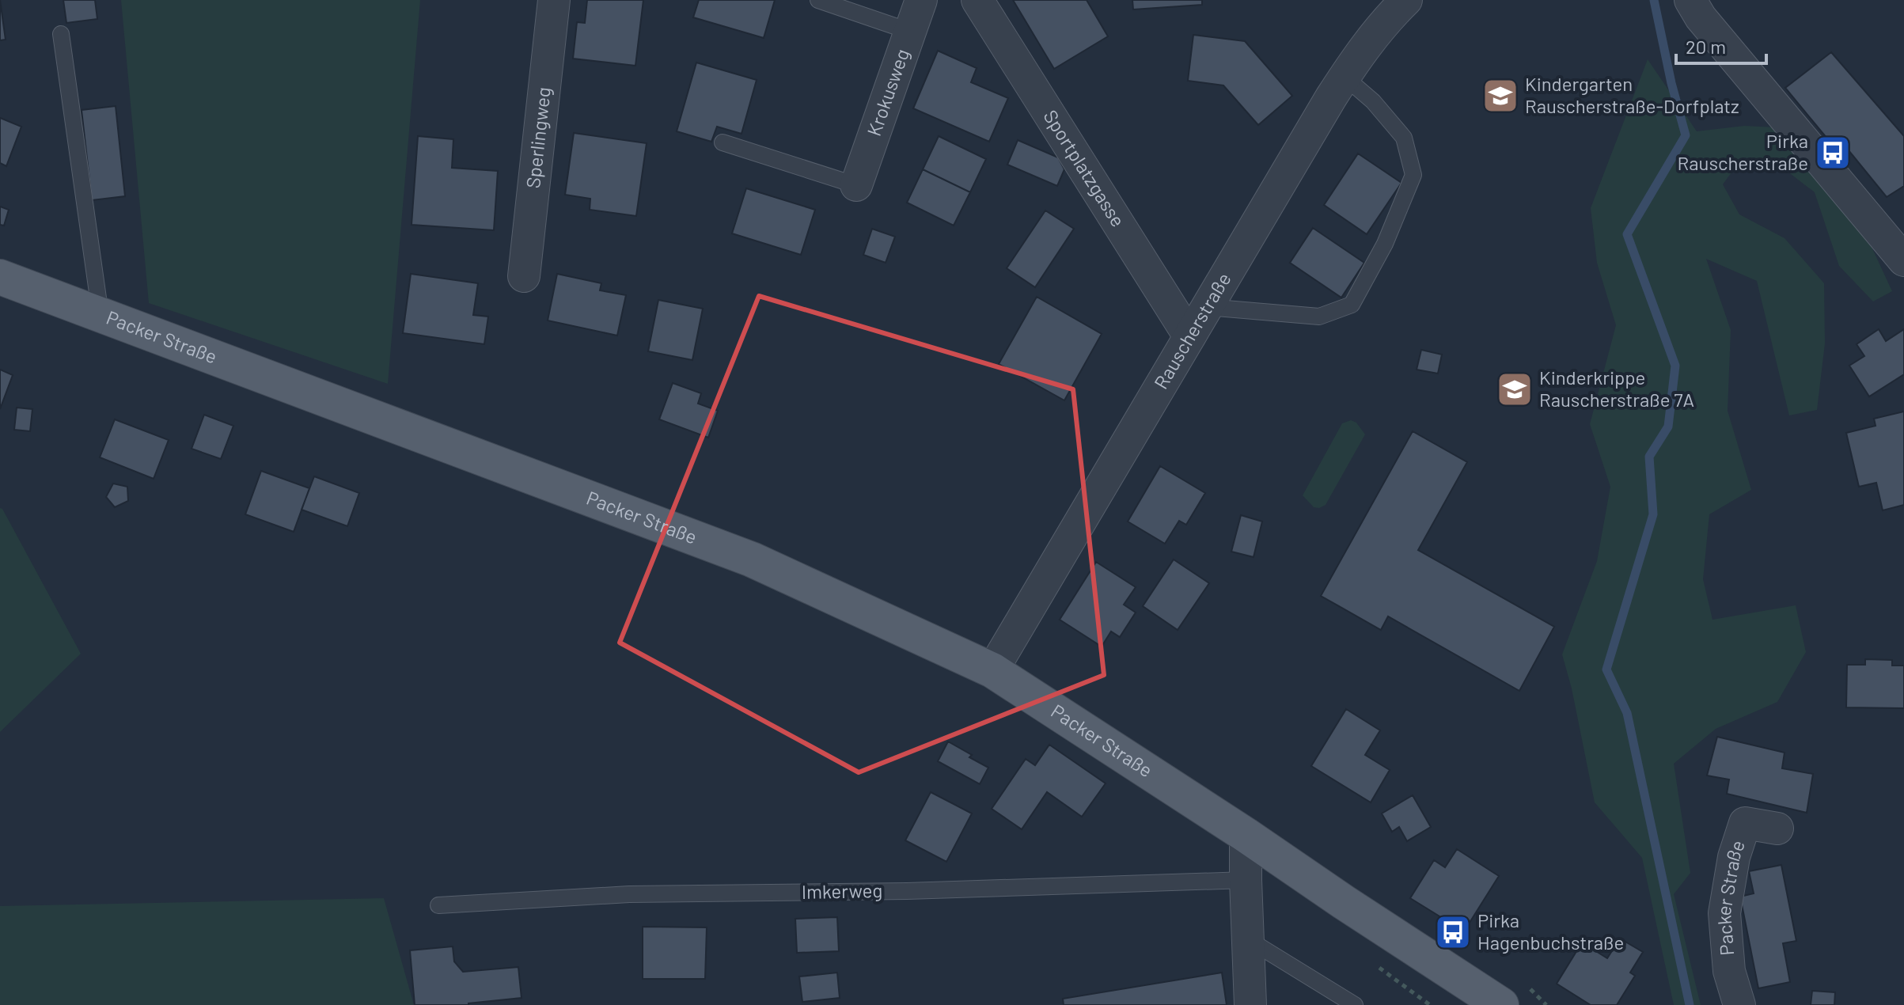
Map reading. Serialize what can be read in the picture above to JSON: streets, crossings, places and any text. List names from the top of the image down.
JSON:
{
  "streets": {
    "main road": ["Packer Straße"],
    "street": [
      "Krokusweg",
      "Sperlingweg",
      "Sportplatzgasse",
      "Rauscherstraße"
    ],
    "lane": ["Imkerweg"]
  },
  "crossings": [
    ["Sportplatzgasse", "Rauscherstraße"],
    ["Rauscherstraße", "Packer Straße"]
  ],
  "places": {
    "school or university": ["Kindergarten Rauscherstraße-Dorfplatz", "Kinderkrippe Rauscherstraße 7A"],
    "bus stop": ["Pirka Rauscherstraße", "Pirka Hagenbuchstraße"]
  },
  "scale_bar": "20 m"
}
